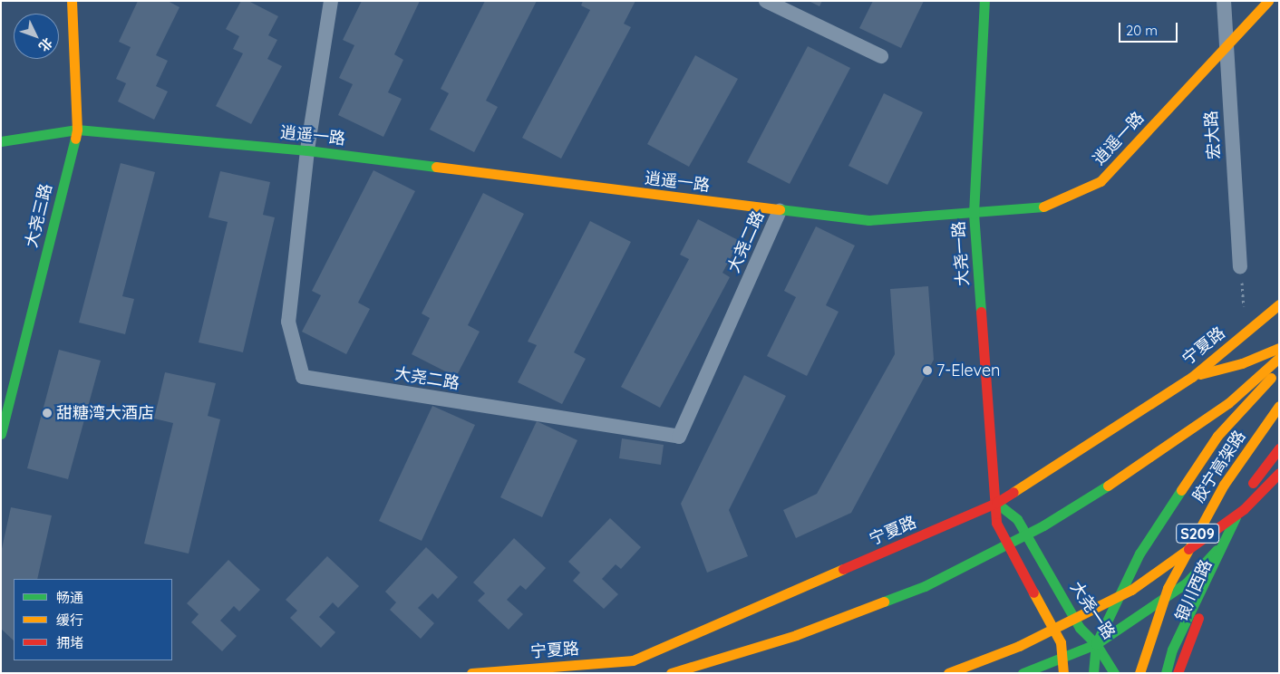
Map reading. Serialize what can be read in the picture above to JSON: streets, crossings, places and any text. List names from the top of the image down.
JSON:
{
  "streets": {
    "main road": [
      "逍遥一路",
      "大尧三路",
      "大尧一路",
      "宁夏路",
      "胶宁高架路",
      "S209",
      "银川西路"
    ],
    "street": ["宏大路", "大尧二路"]
  },
  "crossings": [
    ["宏大路", "逍遥一路"],
    ["逍遥一路", "大尧三路"],
    ["逍遥一路", "大尧二路"],
    ["逍遥一路", "大尧一路"],
    ["大尧一路", "宁夏路"]
  ],
  "places": ["7-Eleven", "甜糖湾大酒店"],
  "legend": ["畅通", "缓行", "拥堵"],
  "scale_bar": "20 m",
  "north": "bottom right"
}
